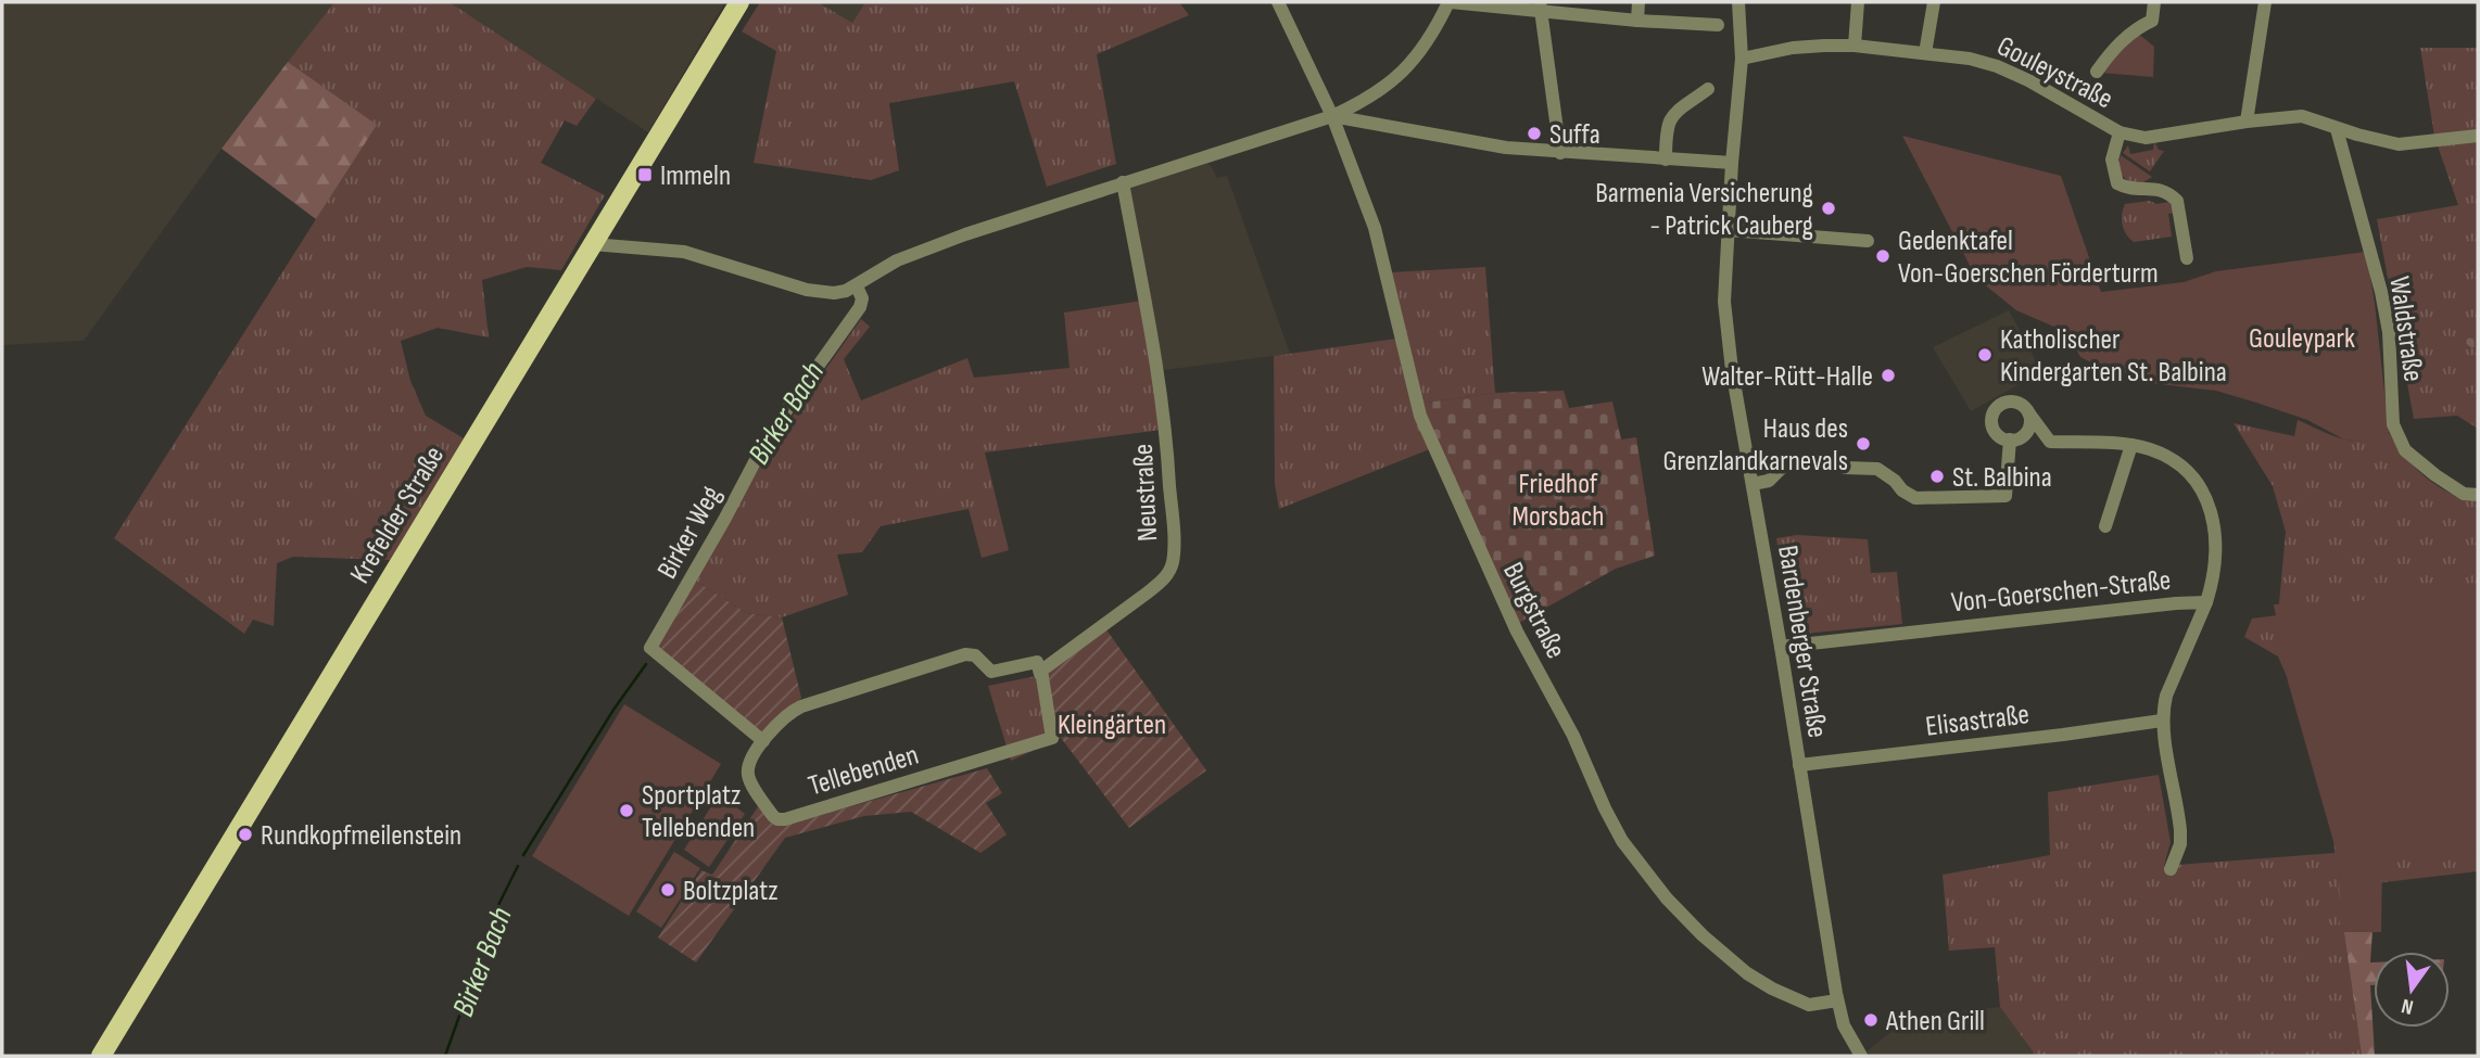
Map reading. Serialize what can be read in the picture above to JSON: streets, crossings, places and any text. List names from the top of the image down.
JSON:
{
  "streets": {
    "main road": ["Krefelder Straße"],
    "street": [
      "Gouleystraße",
      "Waldstraße",
      "Neustraße",
      "Birker Weg",
      "Von-Goerschen-Straße",
      "Burgstraße",
      "Bardenberger Straße",
      "Elisastraße",
      "Tellebenden"
    ]
  },
  "crossings": [
    ["Gouleystraße", "Waldstraße"],
    ["Gouleystraße", "Bardenberger Straße"],
    ["Neustraße", "Tellebenden"],
    ["Birker Weg", "Tellebenden"],
    ["Von-Goerschen-Straße", "Bardenberger Straße"],
    ["Von-Goerschen-Straße", "Elisastraße"],
    ["Burgstraße", "Bardenberger Straße"],
    ["Bardenberger Straße", "Elisastraße"]
  ],
  "water": ["Birker Bach"],
  "parks": ["Gouleypark", "Friedhof Morsbach", "Kleingärten"],
  "places": {
    "other": [
      "Suffa",
      "Barmenia Versicherung - Patrick Cauberg",
      "Gedenktafel Von-Goerschen Förderturm",
      "Katholischer Kindergarten St. Balbina",
      "Walter-Rütt-Halle",
      "Haus des Grenzlandkarnevals",
      "St. Balbina",
      "Sportplatz Tellebenden",
      "Rundkopfmeilenstein",
      "Boltzplatz",
      "Athen Grill"
    ],
    "transit": ["Immeln"]
  },
  "north": "bottom"
}
